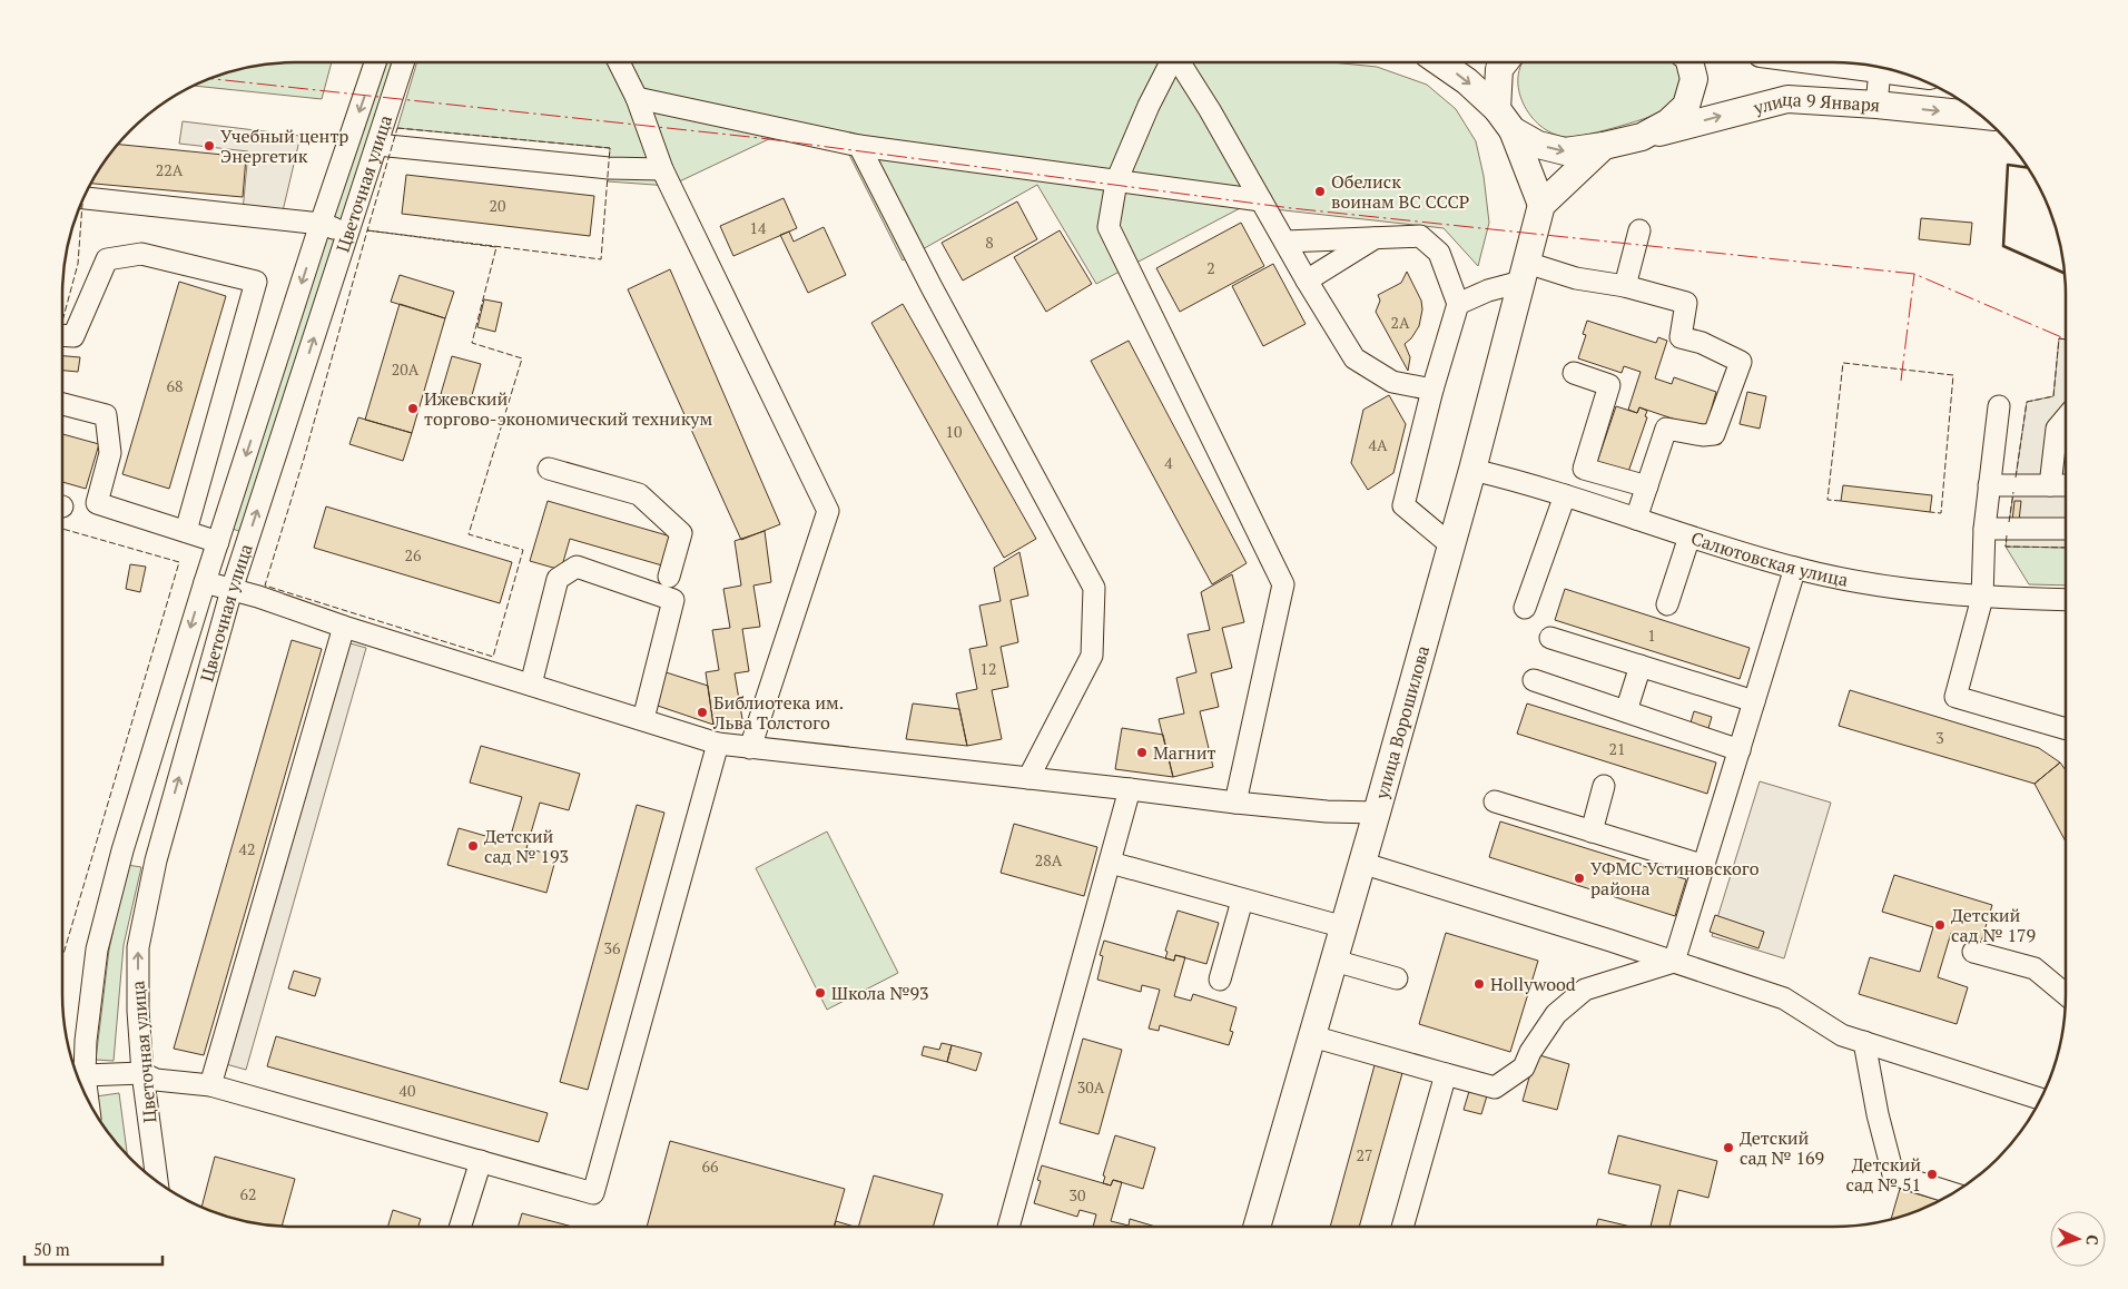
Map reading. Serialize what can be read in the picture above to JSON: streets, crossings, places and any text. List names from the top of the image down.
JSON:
{
  "streets": {
    "main road": ["улица 9 Января", "улица Ворошилова"],
    "street": ["Цветочная улица", "Салютовская улица"]
  },
  "crossings": [
    ["Салютовская улица", "улица Ворошилова"]
  ],
  "one_way": ["улица 9 Января"],
  "places": [
    "Учебный центр Энергетик",
    "Обелиск воинам ВС СССР",
    "Ижевский торгово-экономический техникум",
    "Библиотека им. Льва Толстого",
    "Магнит",
    "Детский сад № 193",
    "УФМС Устиновского района",
    "Детский сад № 179",
    "Hollywood",
    "Школа №93",
    "Детский сад № 169",
    "Детский сад № 51"
  ],
  "house_numbers": [
    "22А",
    "20",
    "14",
    "8",
    "2",
    "2А",
    "20А",
    "68",
    "10",
    "4А",
    "4",
    "26",
    "1",
    "12",
    "3",
    "21",
    "42",
    "28А",
    "36",
    "30А",
    "40",
    "27",
    "66",
    "62",
    "30"
  ],
  "scale_bar": "50 m",
  "north": "right"
}
